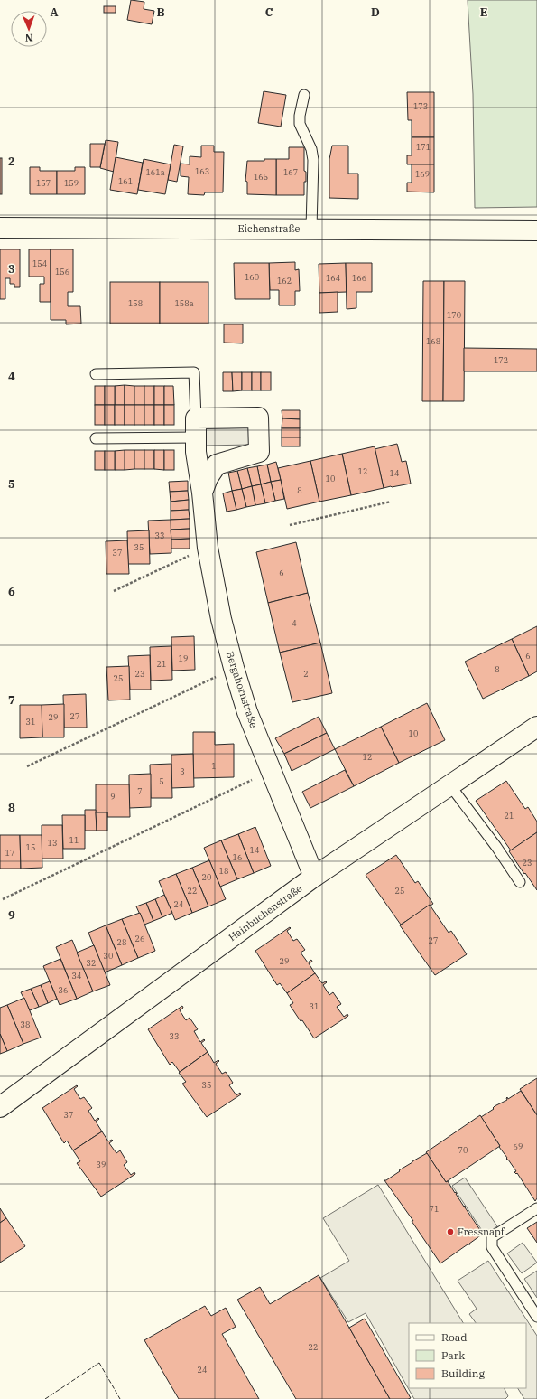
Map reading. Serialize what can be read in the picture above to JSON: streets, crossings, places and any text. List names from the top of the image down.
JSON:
{
  "streets": {
    "street": ["Eichenstraße", "Bergahornstraße", "Hainbuchenstraße"]
  },
  "crossings": [
    ["Bergahornstraße", "Hainbuchenstraße"]
  ],
  "places": ["Fressnapf"],
  "house_numbers": [
    "173",
    "171",
    "163",
    "161a",
    "167",
    "169",
    "165",
    "161",
    "157",
    "159",
    "154",
    "156",
    "160",
    "164",
    "166",
    "162",
    "158",
    "158a",
    "170",
    "168",
    "172",
    "12",
    "14",
    "10",
    "8",
    "33",
    "35",
    "37",
    "6",
    "4",
    "6",
    "19",
    "21",
    "8",
    "23",
    "2",
    "25",
    "27",
    "29",
    "31",
    "10",
    "12",
    "1",
    "3",
    "5",
    "7",
    "9",
    "21",
    "11",
    "13",
    "15",
    "14",
    "17",
    "16",
    "23",
    "18",
    "20",
    "22",
    "25",
    "24",
    "26",
    "27",
    "28",
    "30",
    "29",
    "32",
    "34",
    "36",
    "31",
    "38",
    "33",
    "35",
    "37",
    "69",
    "70",
    "39",
    "71",
    "22",
    "24"
  ],
  "legend": ["Road", "Park", "Building"],
  "north": "bottom",
  "grid": {
    "columns": [
      "A",
      "B",
      "C",
      "D",
      "E"
    ],
    "rows": [
      "2",
      "3",
      "4",
      "5",
      "6",
      "7",
      "8",
      "9"
    ]
  }
}
